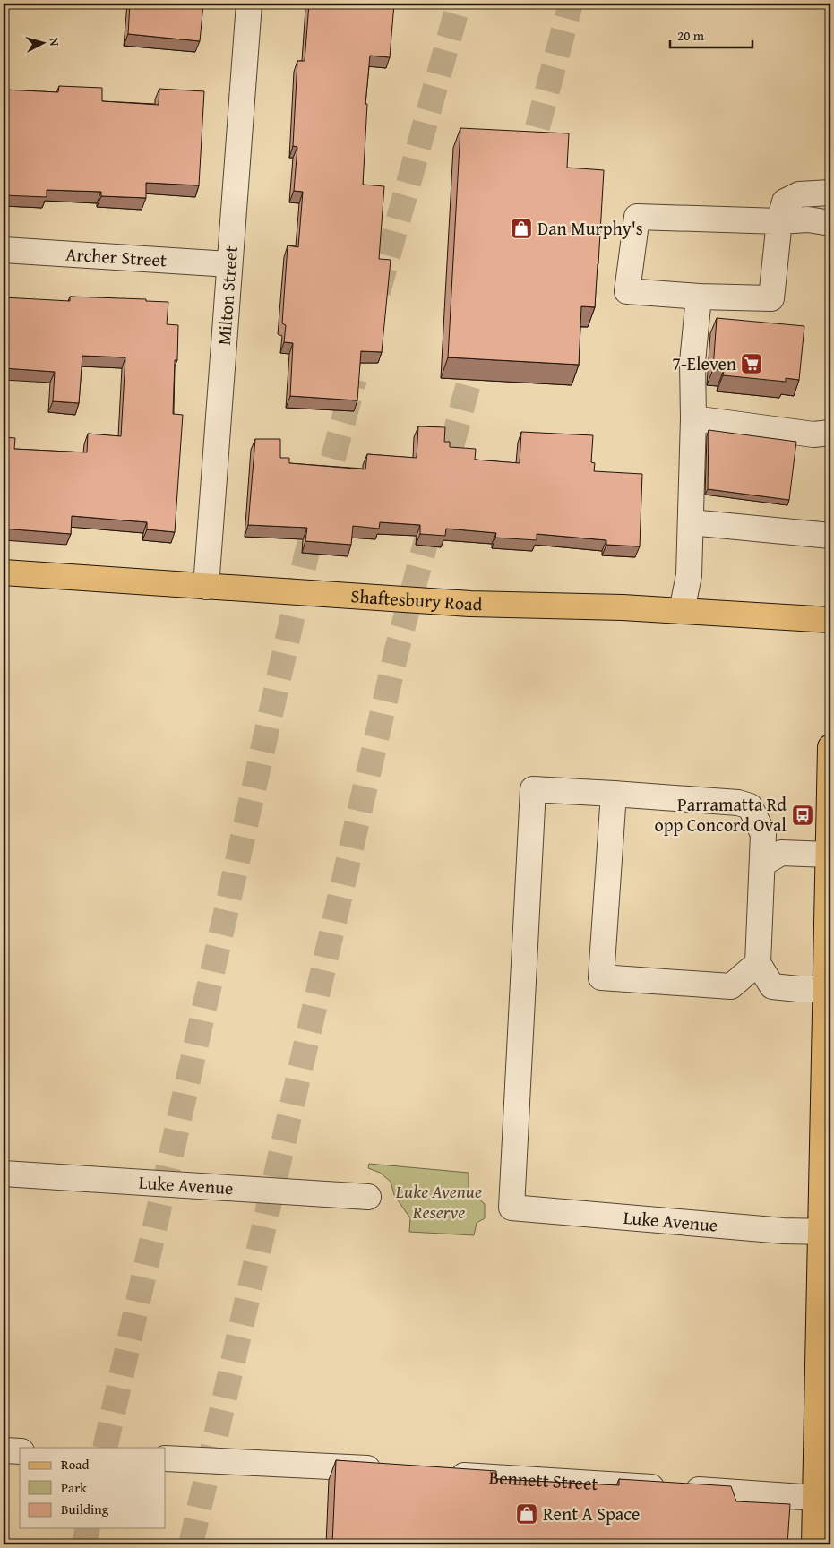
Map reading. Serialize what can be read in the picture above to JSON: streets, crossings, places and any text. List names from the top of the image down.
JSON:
{
  "streets": {
    "main road": ["Shaftesbury Road"],
    "street": [
      "Archer Street",
      "Milton Street",
      "Luke Avenue",
      "Bennett Street"
    ]
  },
  "crossings": [
    ["Archer Street", "Milton Street"],
    ["Milton Street", "Shaftesbury Road"]
  ],
  "parks": ["Luke Avenue Reserve"],
  "places": {
    "shop": ["Dan Murphy's", "Rent A Space"],
    "supermarket": ["7-Eleven"],
    "bus stop": ["Parramatta Rd opp Concord Oval"]
  },
  "legend": ["Road", "Park", "Building"],
  "scale_bar": "20 m",
  "north": "right"
}
